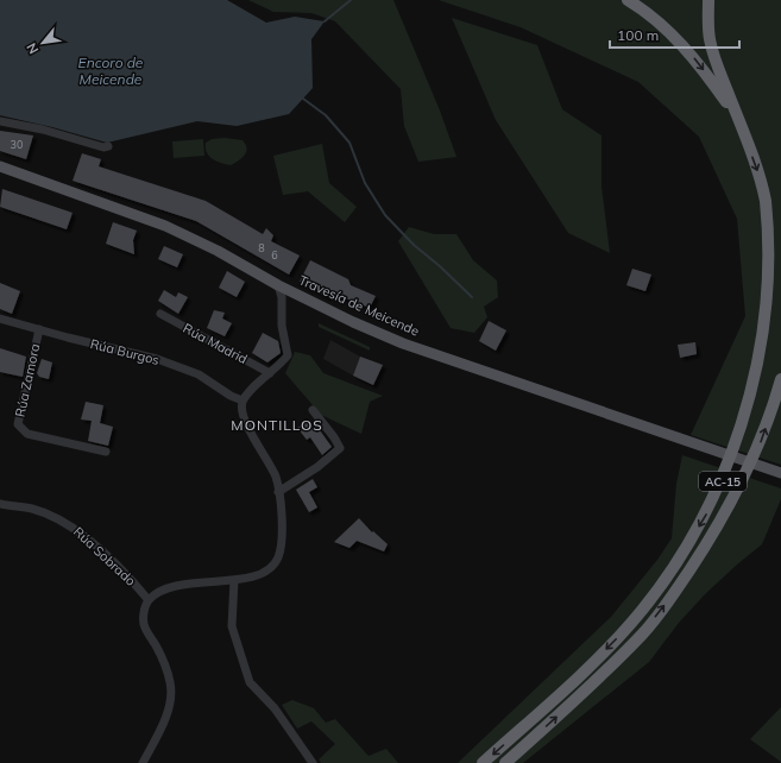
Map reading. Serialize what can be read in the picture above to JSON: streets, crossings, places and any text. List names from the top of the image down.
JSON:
{
  "streets": {
    "highway": ["AC-15"],
    "main road": ["Travesía de Meicende"],
    "street": [
      "Rúa Madrid",
      "Rúa Burgos",
      "Rúa Zamora",
      "Rúa Sobrado"
    ]
  },
  "crossings": [
    ["Rúa Burgos", "Rúa Zamora"]
  ],
  "districts": ["MONTILLOS"],
  "water": ["Encoro de Meicende"],
  "house_numbers": ["30", "8", "6"],
  "scale_bar": "100 m",
  "north": "bottom left"
}
